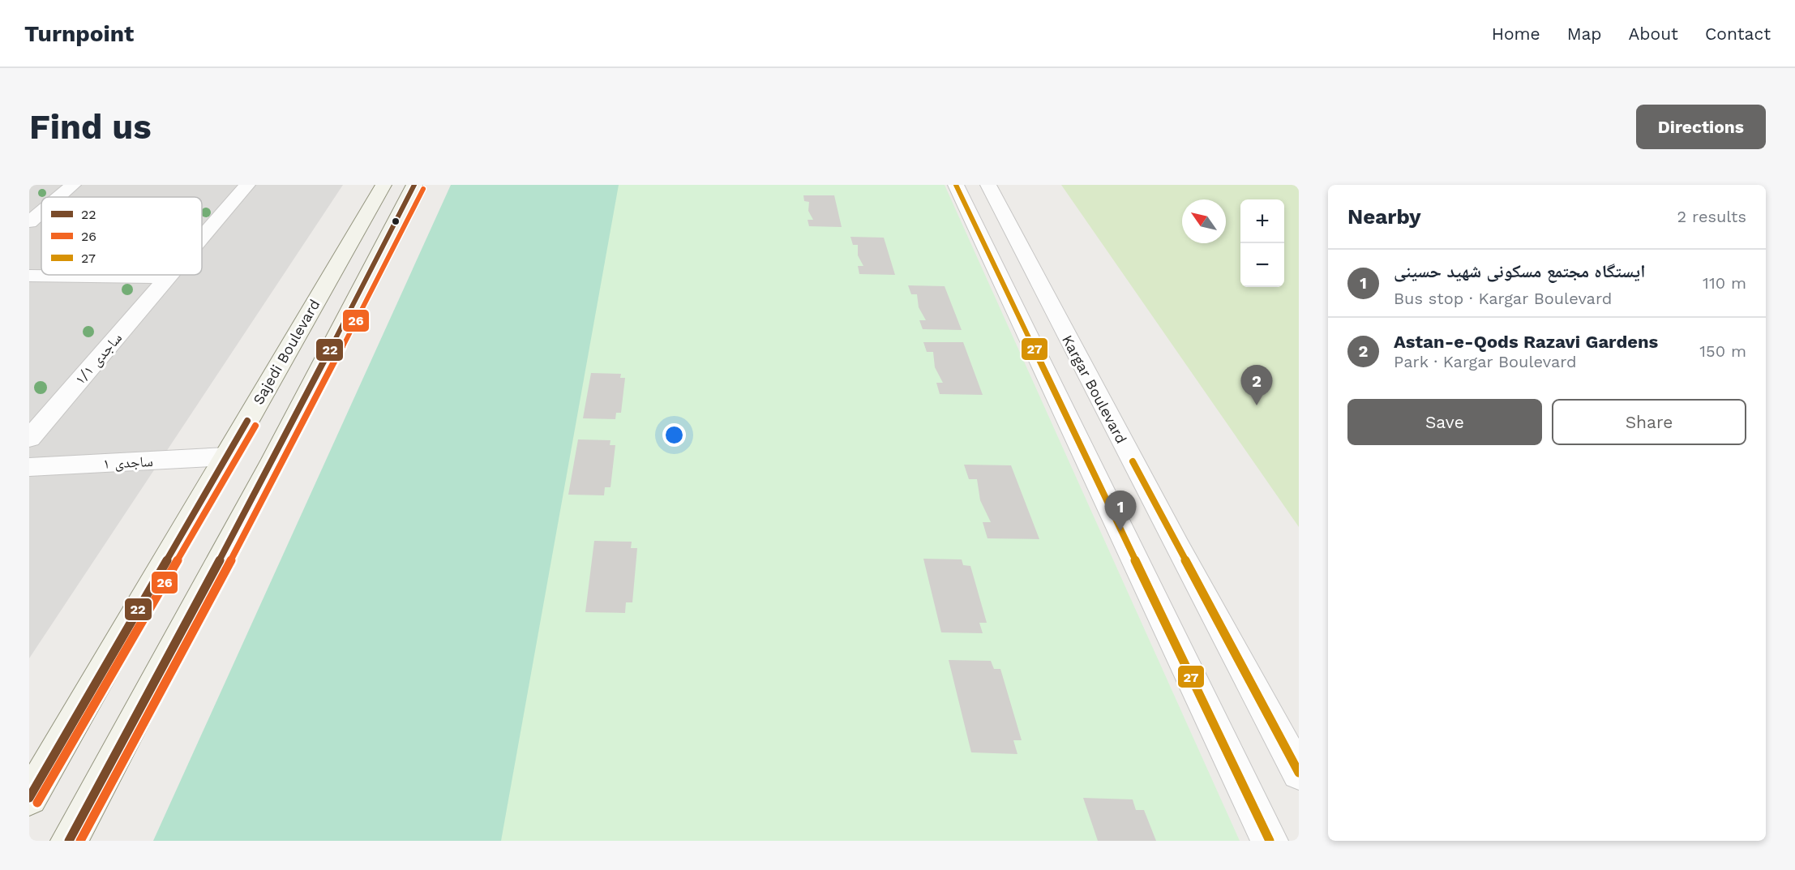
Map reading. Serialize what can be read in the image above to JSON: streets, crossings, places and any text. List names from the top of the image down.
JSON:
{
  "streets": {
    "main road": ["Sajedi Boulevard"],
    "street": ["ساجدی ۱/۱", "Kargar Boulevard", "ساجدی ۱"]
  },
  "crossings": [
    ["Sajedi Boulevard", "ساجدی ۱"]
  ],
  "lines": ["transit line 22", "transit line 27", "transit line 26"],
  "legend": ["22", "26", "27"],
  "north": "top left",
  "page": {
    "header": "Turnpoint",
    "nav": [
      "Home",
      "Map",
      "About",
      "Contact"
    ],
    "buttons": [
      "Directions",
      ["Save", "Share"]
    ],
    "title": "Find us",
    "heading": ["Nearby", "2 results"],
    "map_buttons": ["+", "−"],
    "list": [
      {
        "mark": "1",
        "name": "ایستگاه مجتمع مسکونی شهید حسینی",
        "note": "Bus stop · Kargar Boulevard",
        "value": "110 m"
      },
      {
        "mark": "2",
        "name": "Astan-e-Qods Razavi Gardens",
        "note": "Park · Kargar Boulevard",
        "value": "150 m"
      }
    ],
    "pins": ["2", "1"]
  }
}
